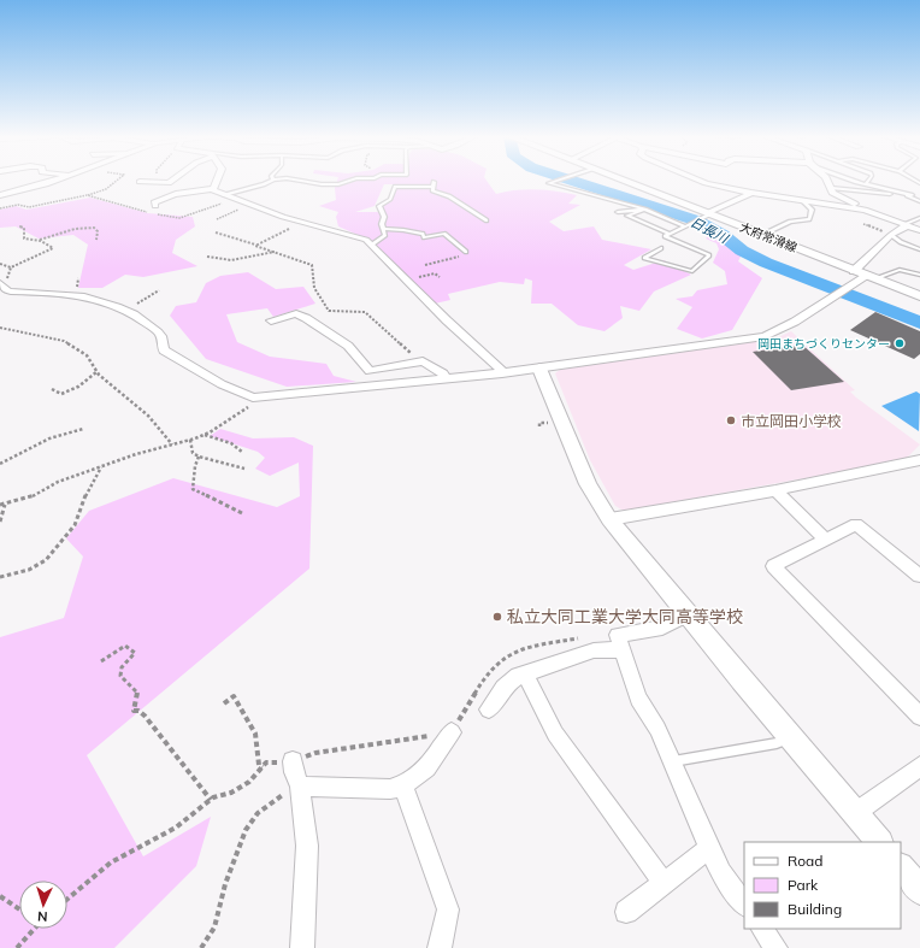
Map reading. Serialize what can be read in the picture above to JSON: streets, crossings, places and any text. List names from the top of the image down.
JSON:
{
  "streets": {
    "main road": ["大府常滑線"]
  },
  "water": ["日長川"],
  "places": ["岡田まちづくりセンター", "市立岡田小学校", "私立大同工業大学大同高等学校"],
  "legend": ["Road", "Park", "Building"],
  "north": "bottom"
}
